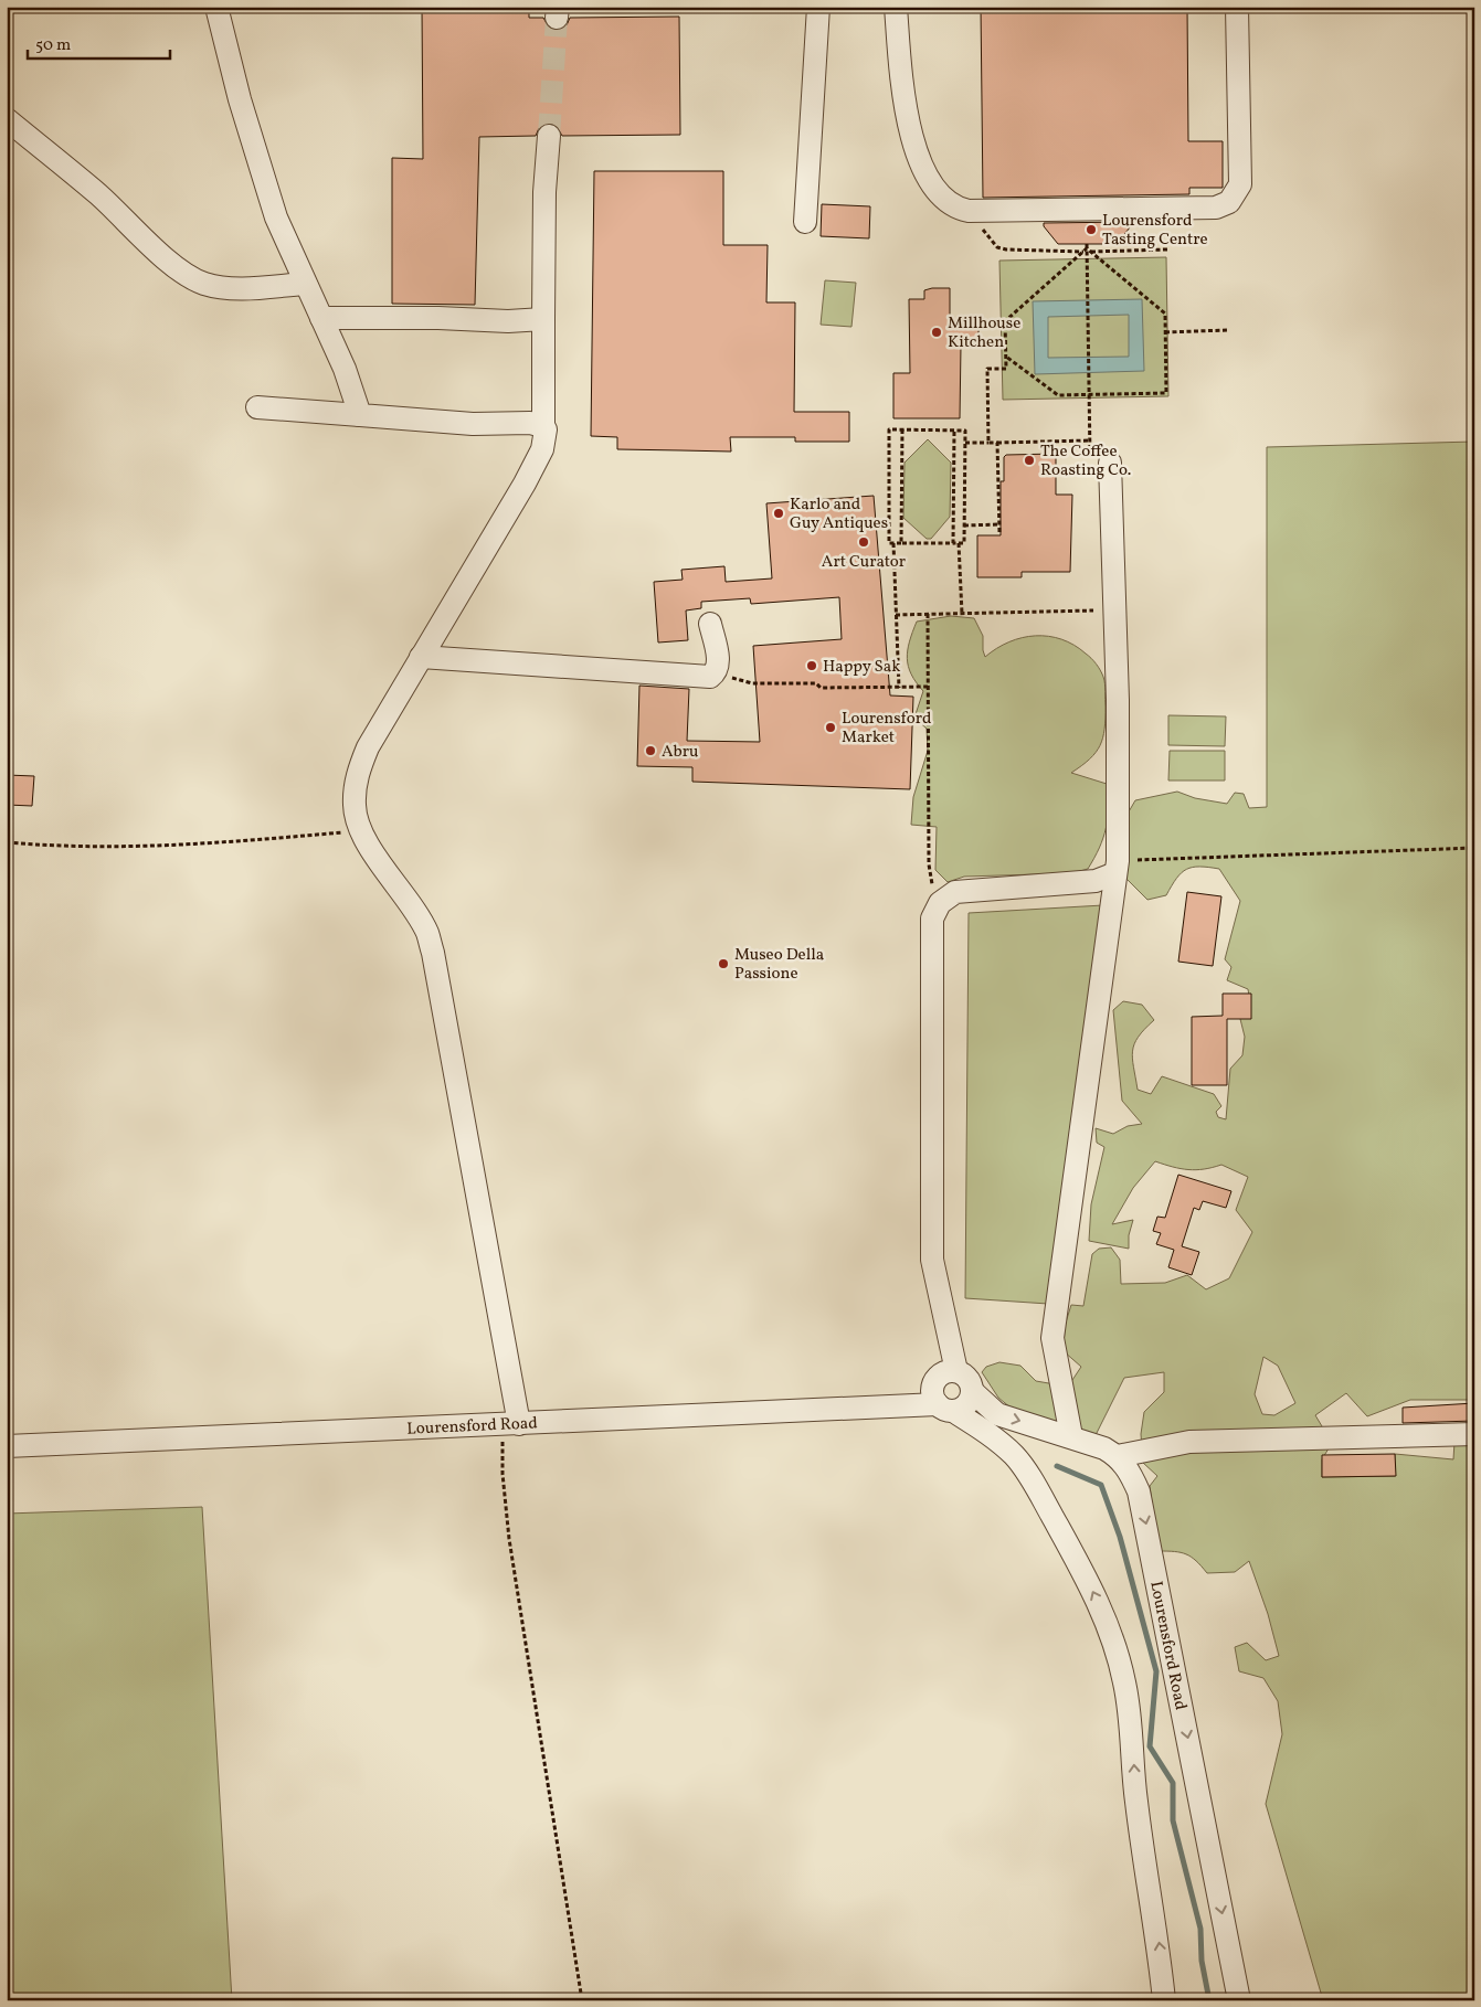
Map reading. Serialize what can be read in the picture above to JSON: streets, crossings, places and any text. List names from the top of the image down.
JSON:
{
  "streets": {
    "street": ["Lourensford Road"]
  },
  "places": [
    "Lourensford Tasting Centre",
    "Millhouse Kitchen",
    "The Coffee Roasting Co.",
    "Karlo and Guy Antiques",
    "Art Curator",
    "Happy Sak",
    "Lourensford Market",
    "Abru",
    "Museo Della Passione"
  ],
  "scale_bar": "50 m"
}
